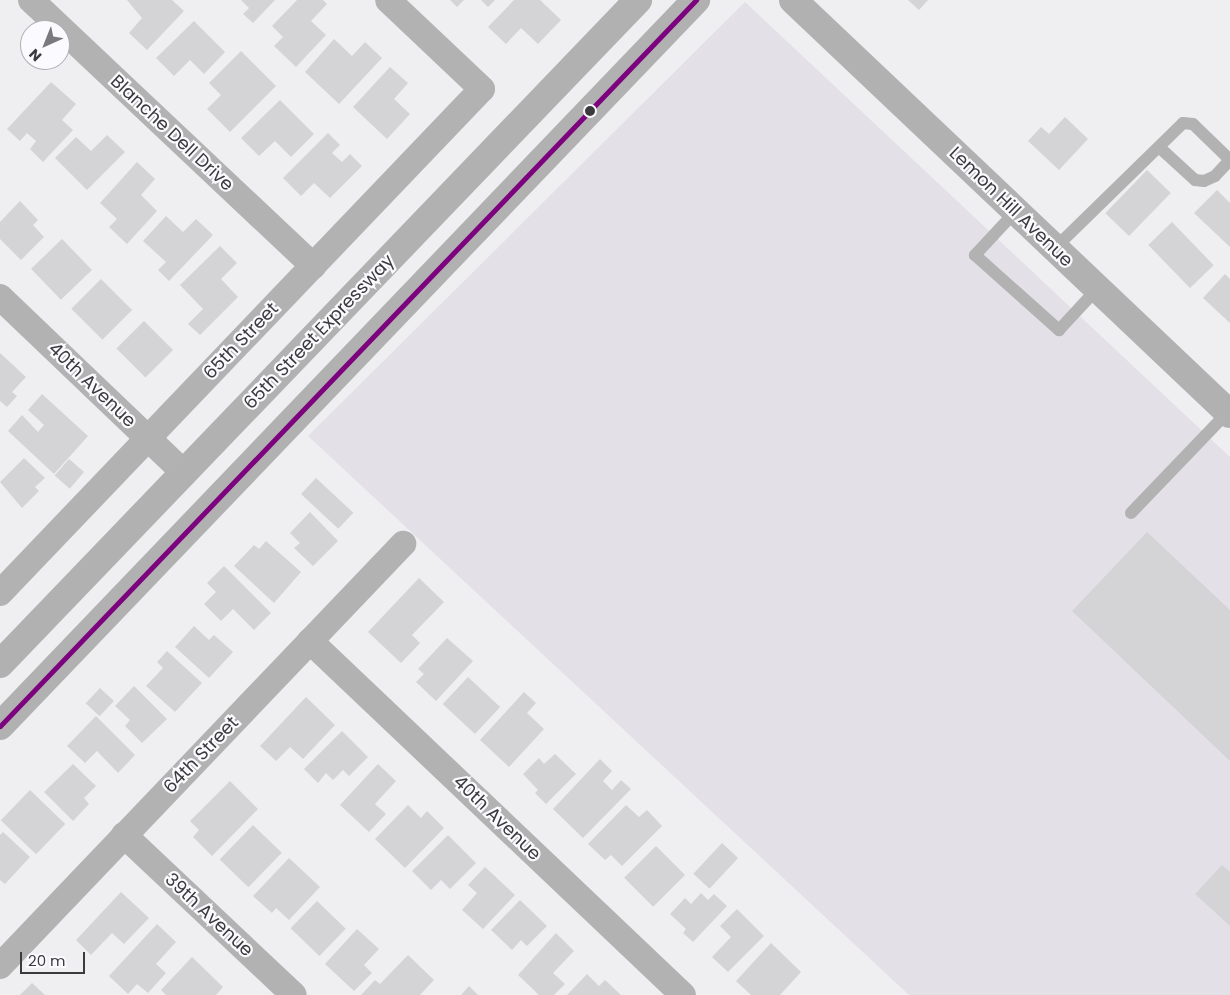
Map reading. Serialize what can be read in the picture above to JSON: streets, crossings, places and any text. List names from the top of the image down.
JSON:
{
  "streets": {
    "main road": ["Lemon Hill Avenue", "65th Street Expressway"],
    "street": [
      "Blanche Dell Drive",
      "65th Street",
      "40th Avenue",
      "64th Street",
      "39th Avenue"
    ]
  },
  "crossings": [
    ["Blanche Dell Drive", "65th Street"],
    ["65th Street Expressway", "40th Avenue"],
    ["65th Street", "40th Avenue"],
    ["40th Avenue", "64th Street"],
    ["64th Street", "39th Avenue"]
  ],
  "scale_bar": "20 m",
  "north": "bottom left"
}
